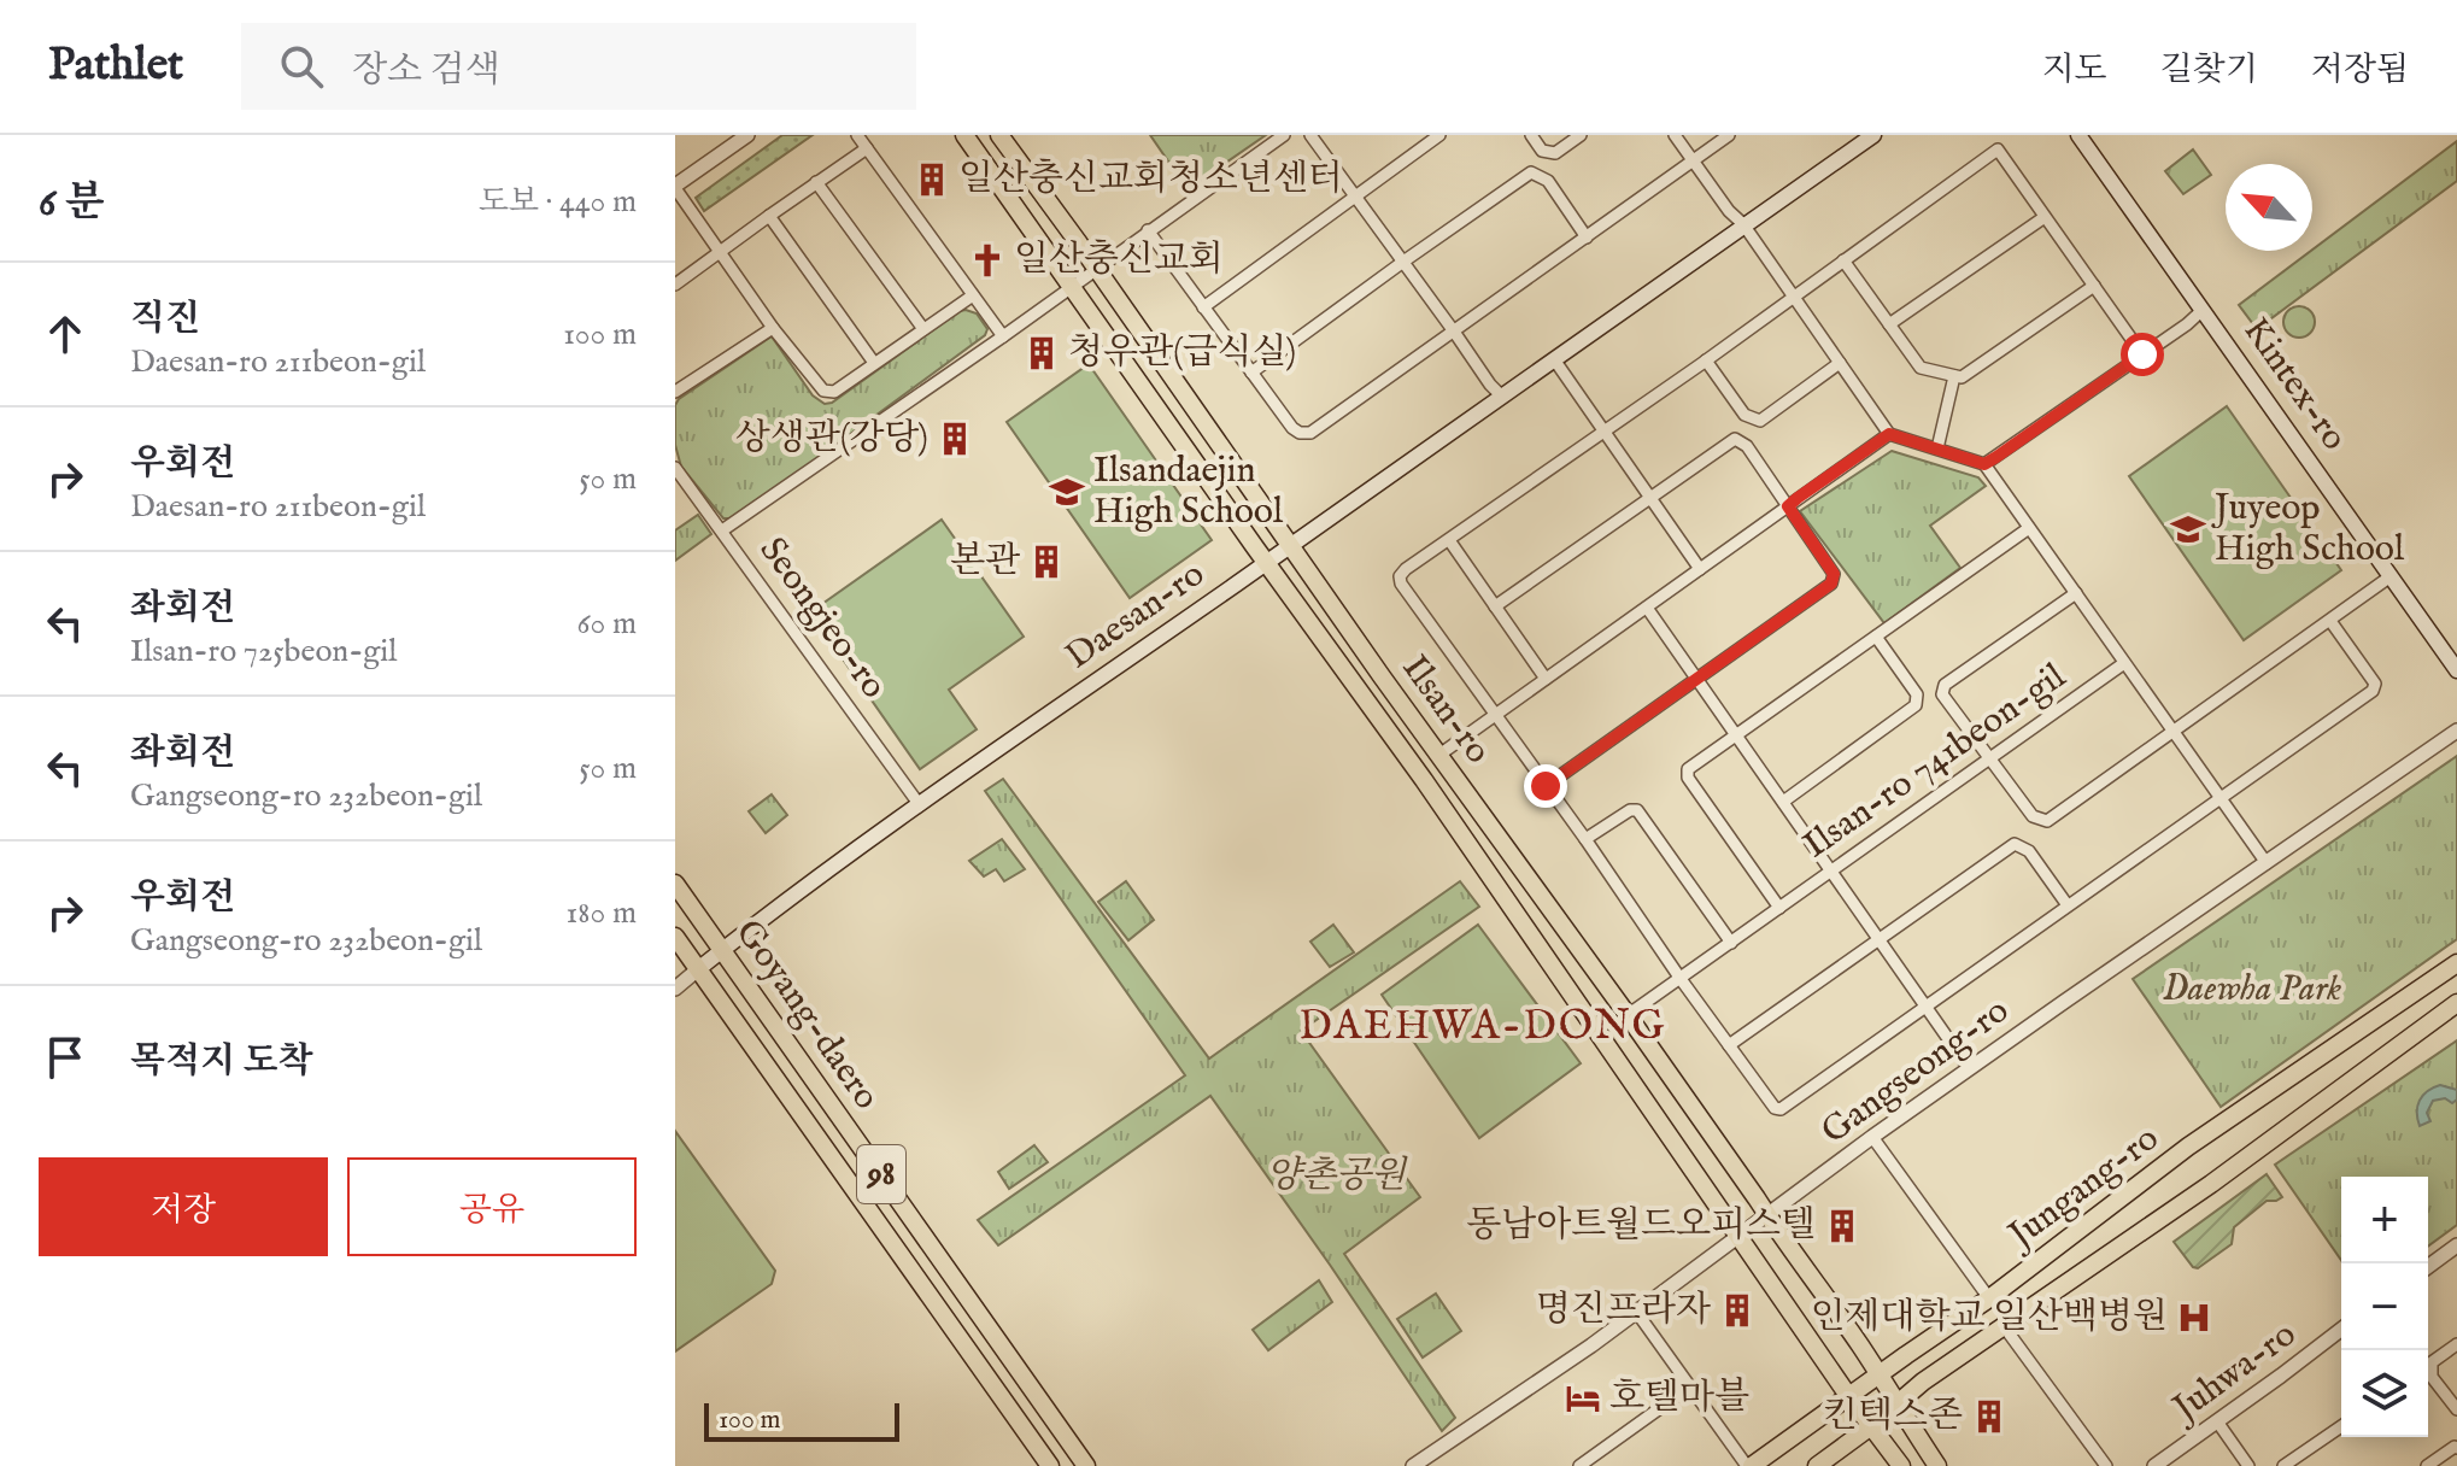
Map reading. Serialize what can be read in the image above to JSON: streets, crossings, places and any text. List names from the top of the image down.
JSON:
{
  "streets": {
    "main road": [
      "Kintex-ro",
      "Daesan-ro",
      "Ilsan-ro",
      "Goyang-daero",
      "98",
      "Jungang-ro"
    ],
    "street": [
      "Seongjeo-ro",
      "Ilsan-ro 741beon-gil",
      "Gangseong-ro",
      "Juhwa-ro"
    ]
  },
  "crossings": [
    ["Daesan-ro", "Seongjeo-ro"],
    ["Daesan-ro", "Ilsan-ro"],
    ["Daesan-ro", "Goyang-daero"],
    ["Ilsan-ro", "Ilsan-ro 741beon-gil"],
    ["Ilsan-ro", "Gangseong-ro"],
    ["Ilsan-ro", "Jungang-ro"],
    ["Gangseong-ro", "Jungang-ro"]
  ],
  "districts": ["DAEHWA-DONG"],
  "parks": ["Daewha Park", "양촌공원"],
  "places": {
    "building": [
      "일산충신교회청소년센터",
      "청우관(급식실)",
      "상생관(강당)",
      "본관",
      "동남아트월드오피스텔",
      "명진프라자",
      "킨텍스존"
    ],
    "church": ["일산충신교회"],
    "school or university": ["Ilsandaejin High School", "Juyeop High School"],
    "hospital": ["인제대학교 일산백병원"],
    "hotel": ["호텔마블"]
  },
  "scale_bar": "100 m",
  "north": "top left",
  "page": {
    "header": "Pathlet",
    "search": "장소 검색",
    "nav": ["지도", "길찾기", "저장됨"],
    "heading": ["6 분", "도보 · 440 m"],
    "list": [
      ["직진", "Daesan-ro 211beon-gil", "100 m"],
      ["우회전", "Daesan-ro 211beon-gil", "50 m"],
      ["좌회전", "Ilsan-ro 725beon-gil", "60 m"],
      ["좌회전", "Gangseong-ro 232beon-gil", "50 m"],
      ["우회전", "Gangseong-ro 232beon-gil", "180 m"],
      "목적지 도착"
    ],
    "buttons": ["저장", "공유"],
    "map_buttons": ["+", "−"],
    "scale": "100 m"
  }
}
